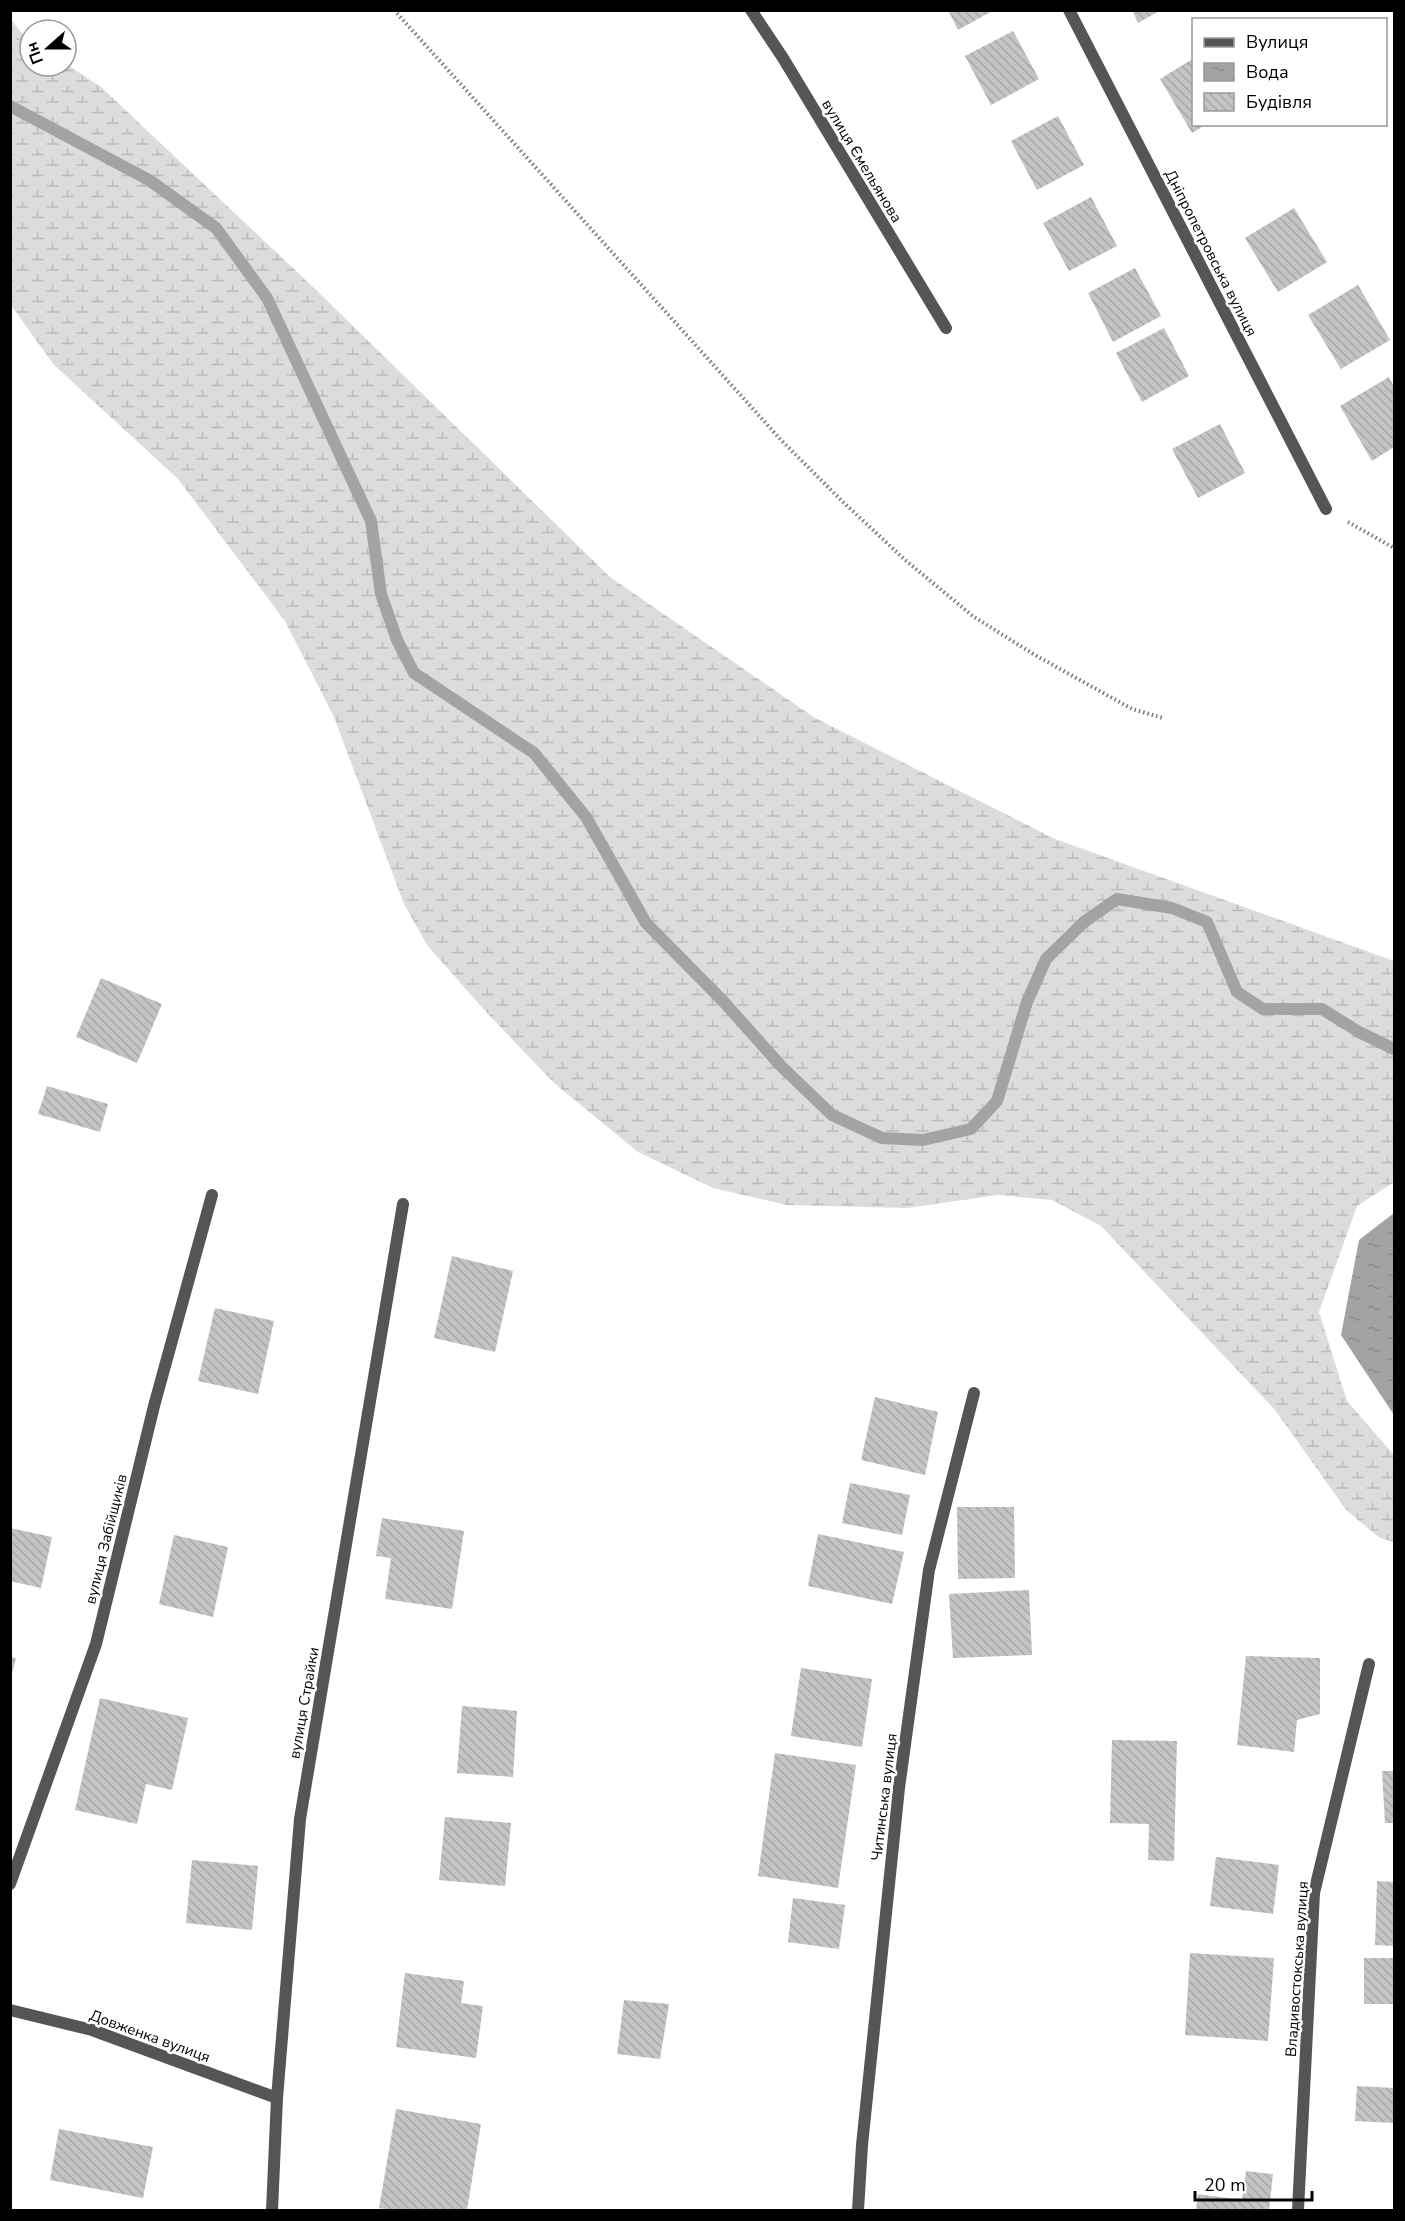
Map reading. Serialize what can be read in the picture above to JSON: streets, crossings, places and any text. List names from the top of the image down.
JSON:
{
  "streets": {
    "street": [
      "вулиця Ємельянова",
      "Дніпропетровська вулиця",
      "вулиця Забійщиків",
      "вулиця Страйки",
      "Читинська вулиця",
      "Владивостокська вулиця",
      "Довженка вулиця"
    ]
  },
  "crossings": [
    ["вулиця Страйки", "Довженка вулиця"]
  ],
  "legend": ["Вулиця", "Вода", "Будівля"],
  "scale_bar": "20 m",
  "north": "left"
}
